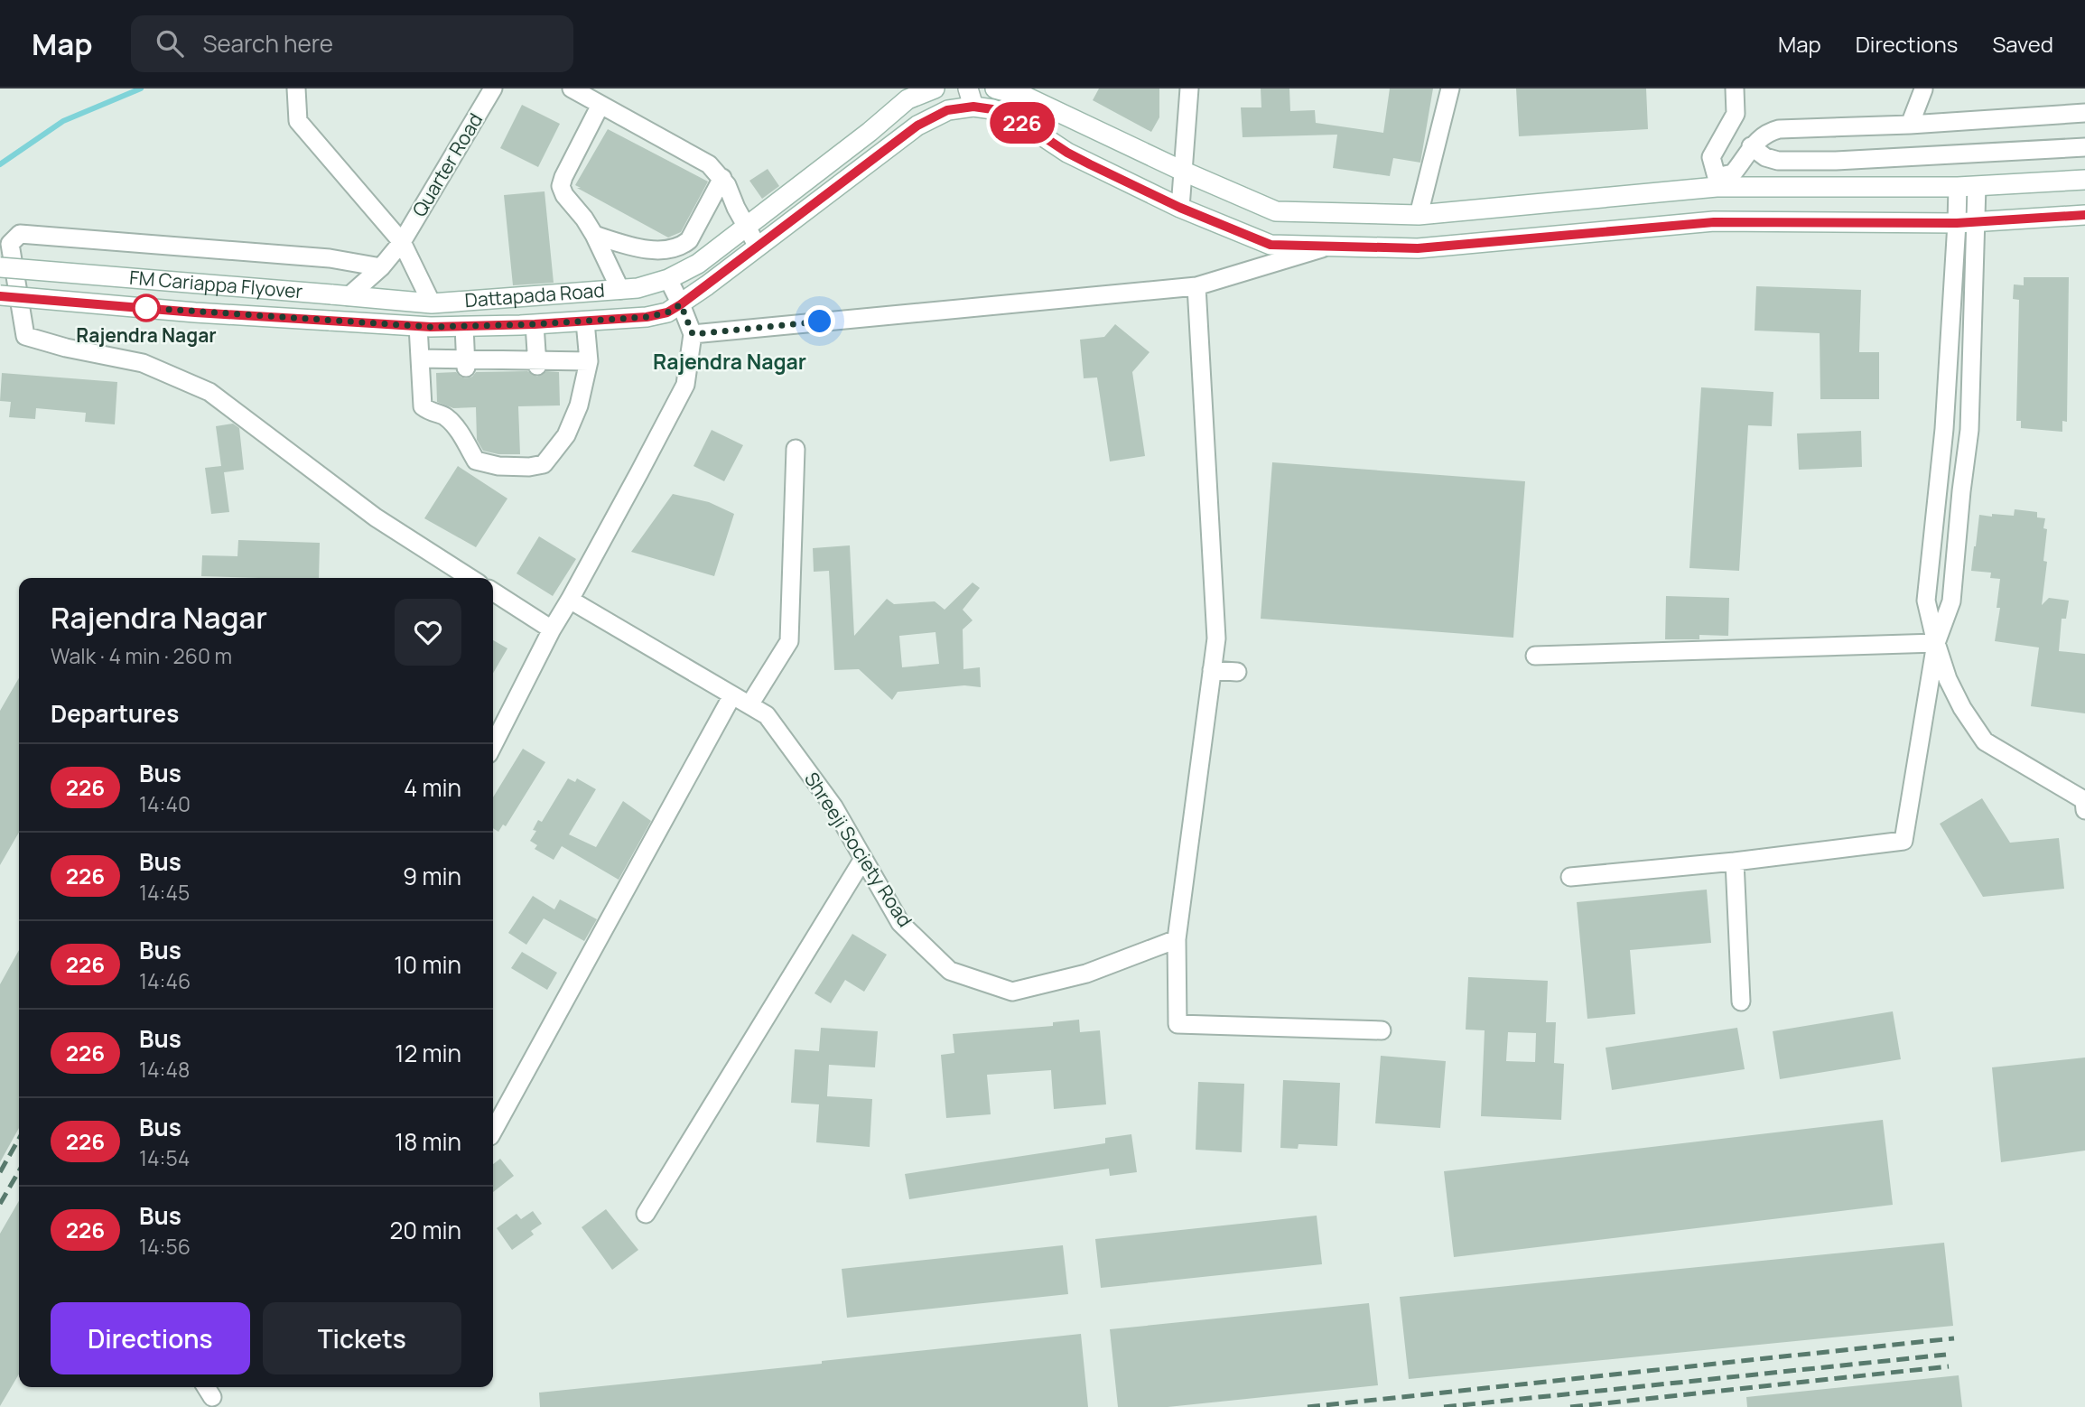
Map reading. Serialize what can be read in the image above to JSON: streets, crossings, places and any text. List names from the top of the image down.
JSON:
{
  "streets": {
    "main road": ["FM Cariappa Flyover", "Dattapada Road"],
    "street": ["Quarter Road", "Shreeji Society Road"]
  },
  "crossings": [
    ["Quarter Road", "FM Cariappa Flyover"],
    ["FM Cariappa Flyover", "Dattapada Road"]
  ],
  "districts": ["Rajendra Nagar"],
  "places": ["Rajendra Nagar"],
  "lines": ["bus line 226"],
  "page": {
    "header": "Map",
    "search": "Search here",
    "nav": ["Map", "Directions", "Saved"],
    "on_map": "226",
    "heading": [
      ["Rajendra Nagar", "Walk · 4 min · 260 m"],
      "Departures"
    ],
    "list": [
      {
        "mark": "226",
        "name": "Bus",
        "note": "14:40",
        "value": "4 min"
      },
      {
        "mark": "226",
        "name": "Bus",
        "note": "14:45",
        "value": "9 min"
      },
      {
        "mark": "226",
        "name": "Bus",
        "note": "14:46",
        "value": "10 min"
      },
      {
        "mark": "226",
        "name": "Bus",
        "note": "14:48",
        "value": "12 min"
      },
      {
        "mark": "226",
        "name": "Bus",
        "note": "14:54",
        "value": "18 min"
      },
      {
        "mark": "226",
        "name": "Bus",
        "note": "14:56",
        "value": "20 min"
      }
    ],
    "buttons": ["Directions", "Tickets"]
  }
}
